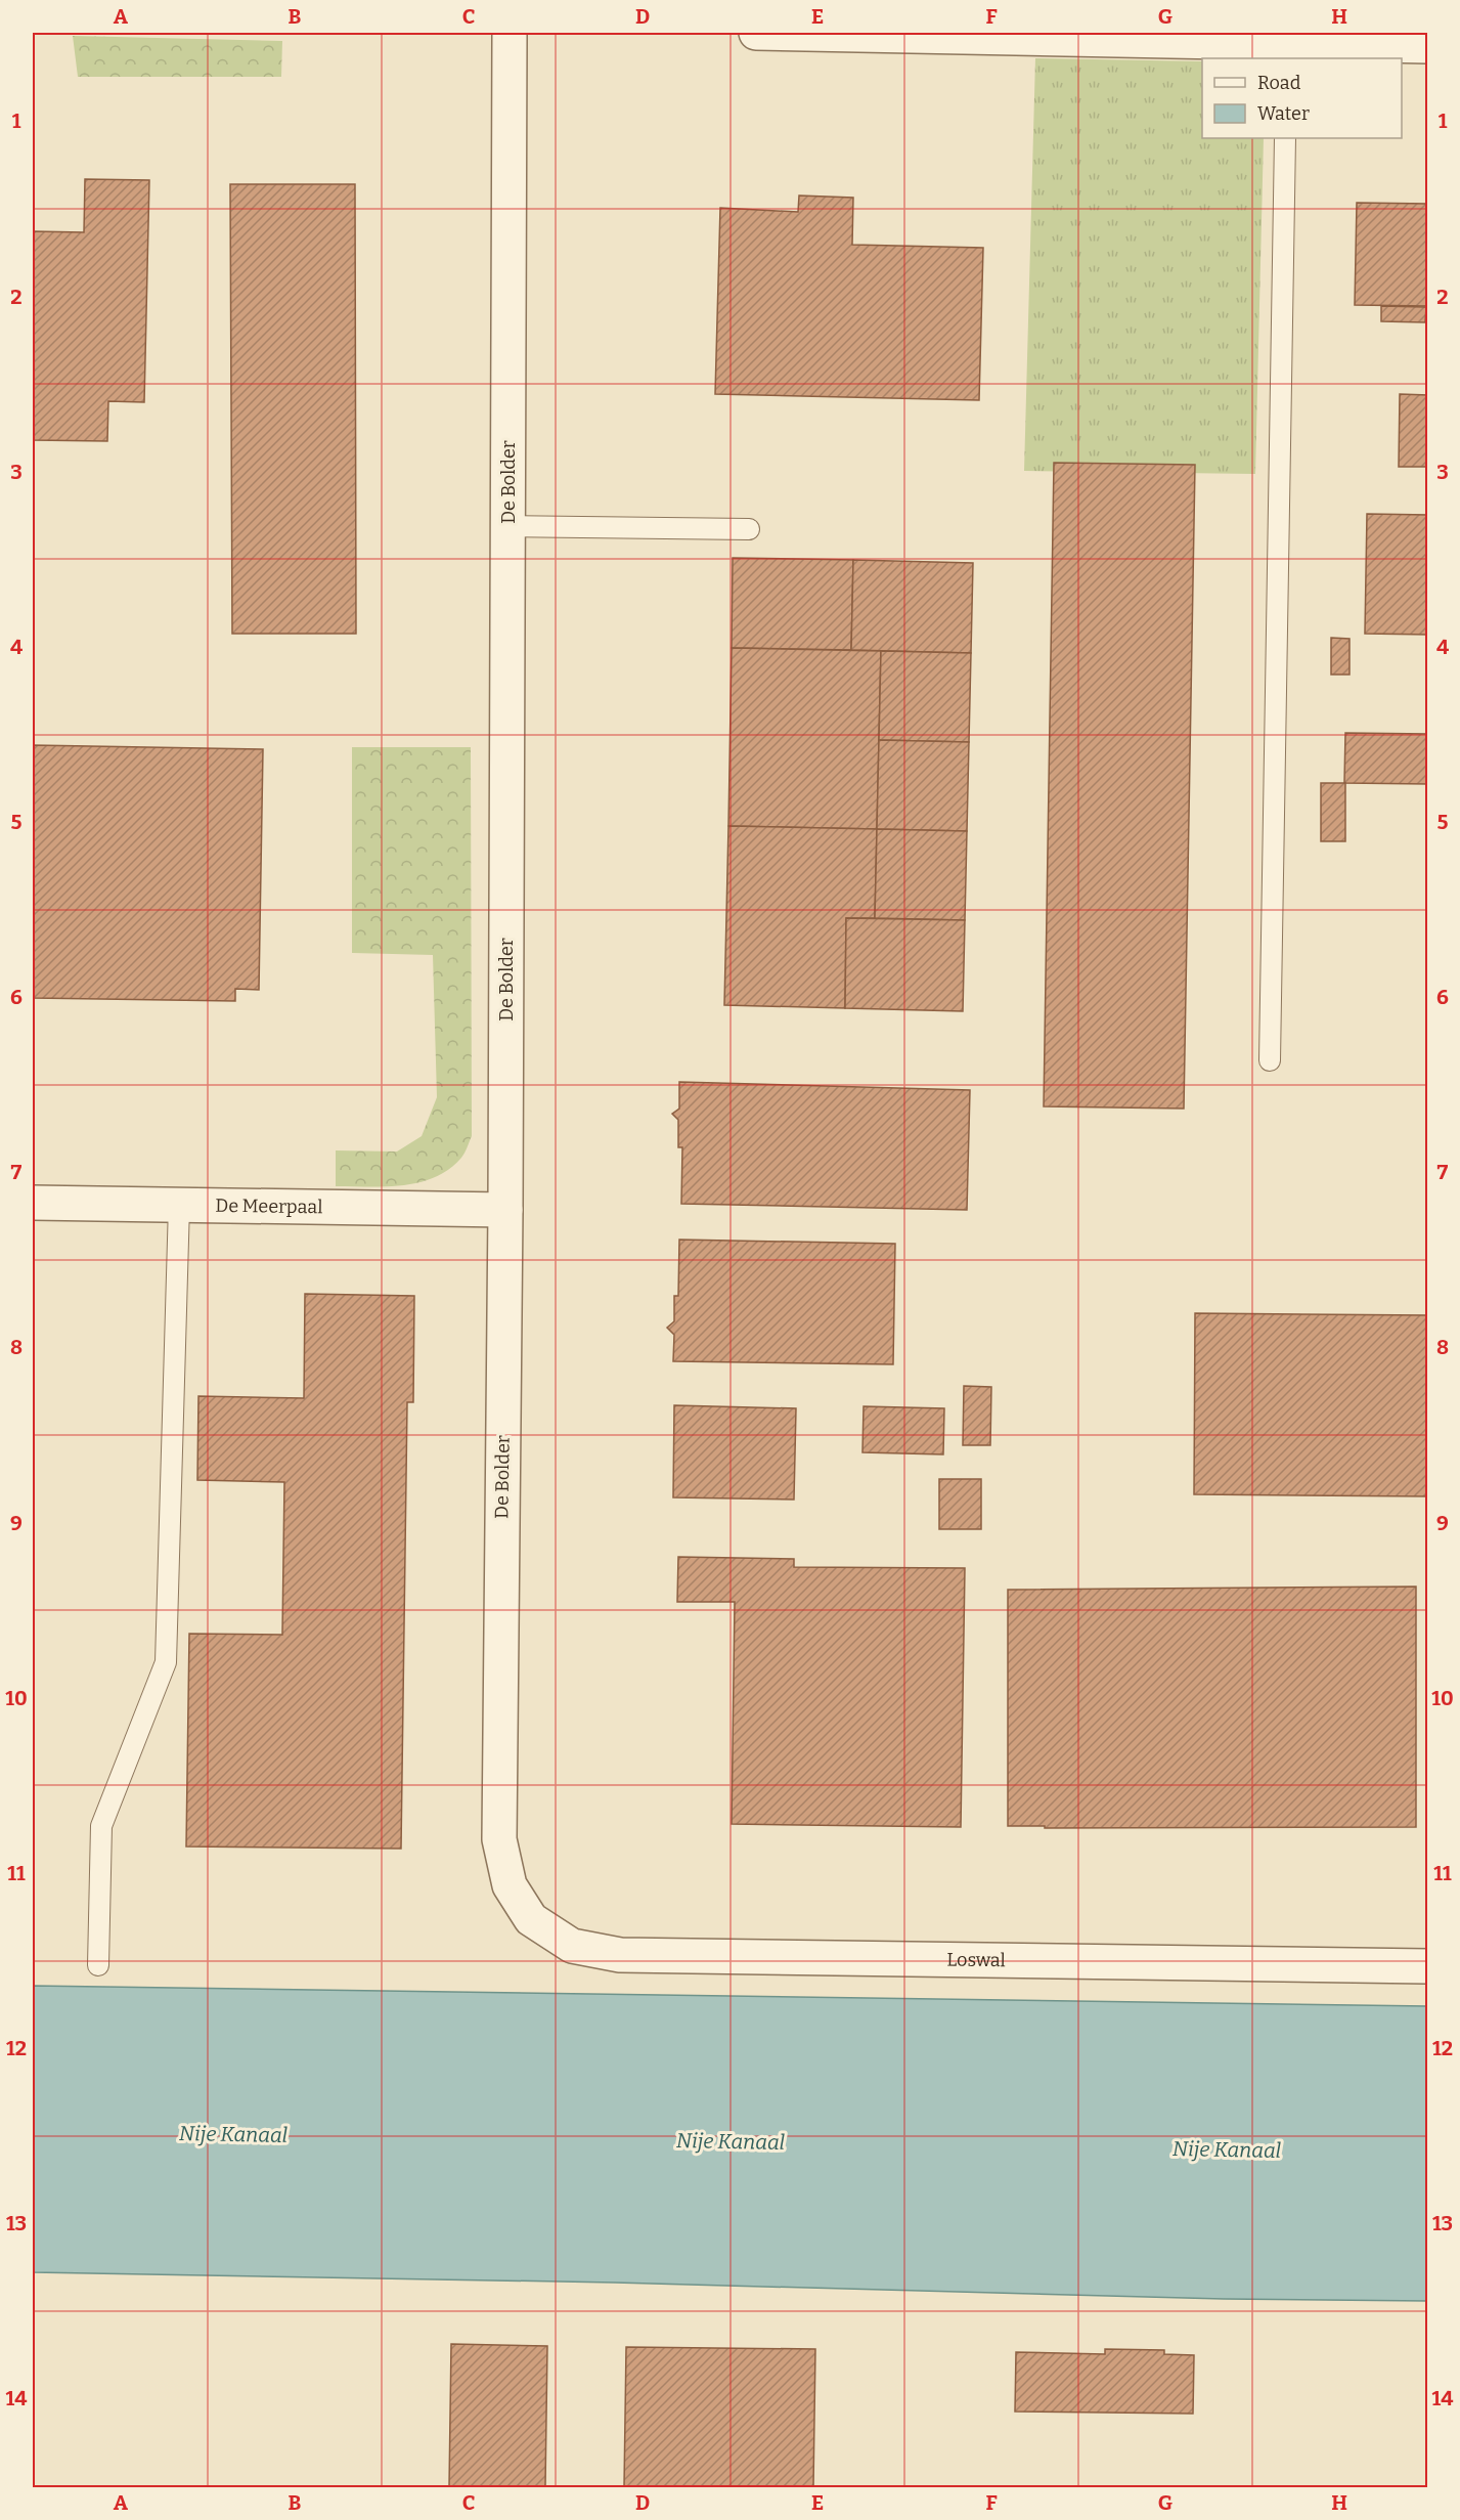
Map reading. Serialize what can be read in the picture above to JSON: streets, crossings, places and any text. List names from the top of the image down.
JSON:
{
  "streets": {
    "street": ["De Bolder", "De Meerpaal", "Loswal"]
  },
  "crossings": [
    ["De Bolder", "De Meerpaal"],
    ["De Bolder", "Loswal"]
  ],
  "water": ["Nije Kanaal"],
  "legend": ["Road", "Water"],
  "grid": {
    "columns": [
      "A",
      "B",
      "C",
      "D",
      "E",
      "F",
      "G",
      "H"
    ],
    "rows": [
      "1",
      "2",
      "3",
      "4",
      "5",
      "6",
      "7",
      "8",
      "9",
      "10",
      "11",
      "12",
      "13",
      "14"
    ]
  }
}
